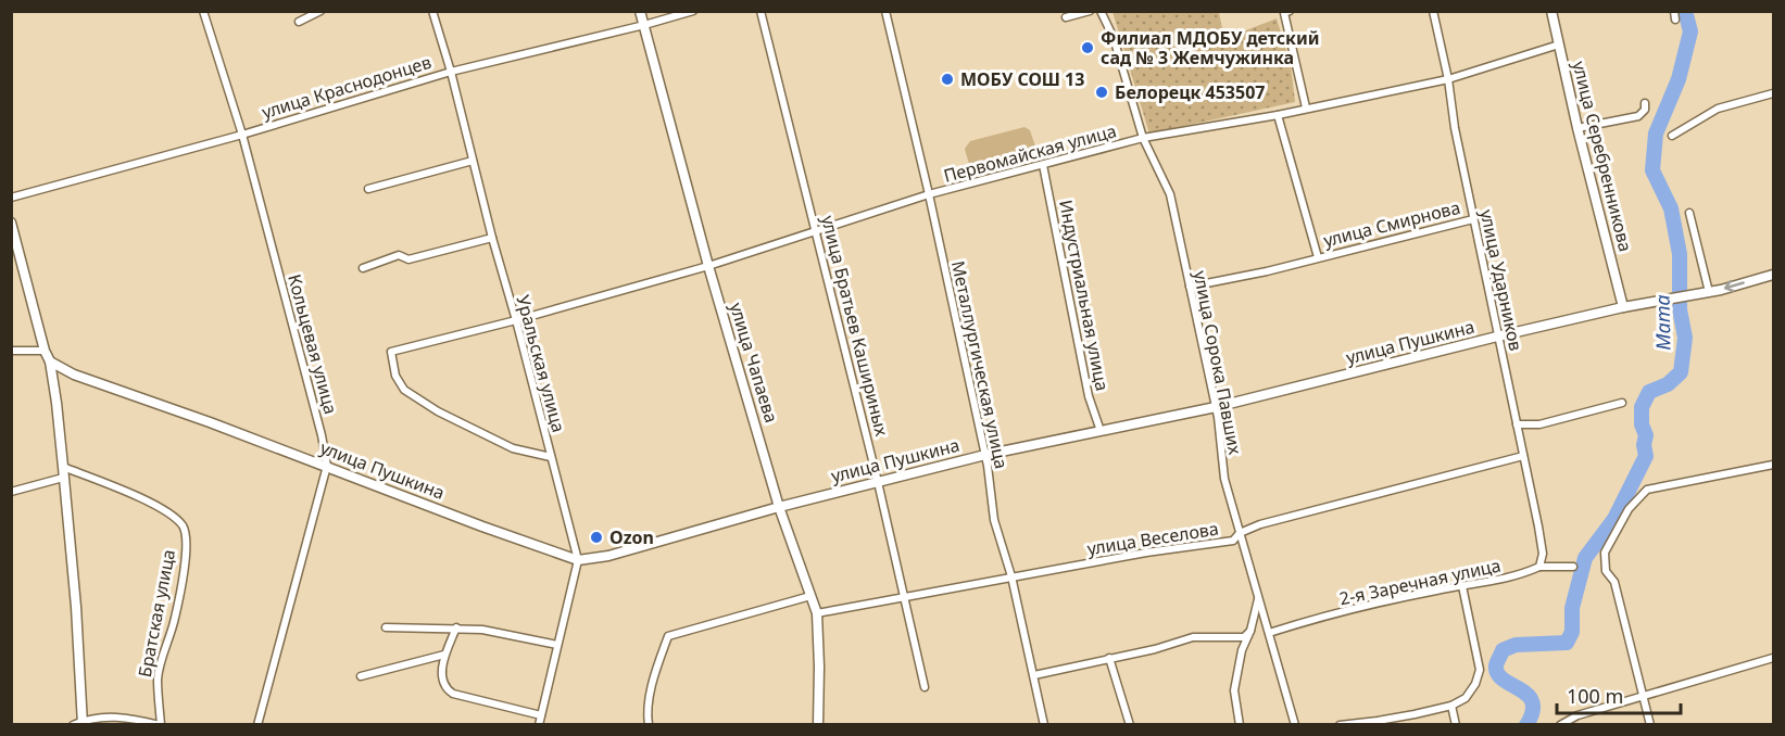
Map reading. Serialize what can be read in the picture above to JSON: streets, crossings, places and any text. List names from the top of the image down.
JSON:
{
  "streets": {
    "street": [
      "улица Краснодонцев",
      "Первомайская улица",
      "улица Серебренникова",
      "улица Смирнова",
      "улица Ударников",
      "Индустриальная улица",
      "улица Братьев Кашириных",
      "улица Пушкина",
      "Кольцевая улица",
      "улица Чапаева",
      "улица Сорока Павших",
      "Уральская улица",
      "Металлургическая улица",
      "улица Веселова",
      "2-я Заречная улица",
      "Братская улица"
    ]
  },
  "crossings": [
    ["улица Краснодонцев", "Кольцевая улица"],
    ["улица Краснодонцев", "улица Чапаева"],
    ["улица Краснодонцев", "Уральская улица"],
    ["Первомайская улица", "улица Серебренникова"],
    ["Первомайская улица", "улица Смирнова"],
    ["Первомайская улица", "улица Ударников"],
    ["Первомайская улица", "Индустриальная улица"],
    ["Первомайская улица", "улица Братьев Кашириных"],
    ["Первомайская улица", "улица Чапаева"],
    ["Первомайская улица", "улица Сорока Павших"],
    ["Первомайская улица", "Уральская улица"],
    ["Первомайская улица", "Металлургическая улица"],
    ["улица Серебренникова", "улица Пушкина"],
    ["улица Смирнова", "улица Ударников"],
    ["улица Смирнова", "улица Сорока Павших"],
    ["улица Ударников", "улица Пушкина"],
    ["улица Ударников", "улица Веселова"],
    ["улица Ударников", "2-я Заречная улица"],
    ["Индустриальная улица", "улица Пушкина"],
    ["улица Братьев Кашириных", "улица Пушкина"],
    ["улица Братьев Кашириных", "улица Веселова"],
    ["улица Пушкина", "Кольцевая улица"],
    ["улица Пушкина", "улица Чапаева"],
    ["улица Пушкина", "улица Сорока Павших"],
    ["улица Пушкина", "Уральская улица"],
    ["улица Пушкина", "Металлургическая улица"],
    ["улица Чапаева", "улица Веселова"],
    ["улица Сорока Павших", "улица Веселова"],
    ["улица Сорока Павших", "2-я Заречная улица"],
    ["Металлургическая улица", "улица Веселова"]
  ],
  "water": ["Мата"],
  "places": [
    "Филиал МДОБУ детский сад № 3 Жемчужинка",
    "МОБУ СОШ 13",
    "Белорецк 453507",
    "Ozon"
  ],
  "scale_bar": "100 m"
}
